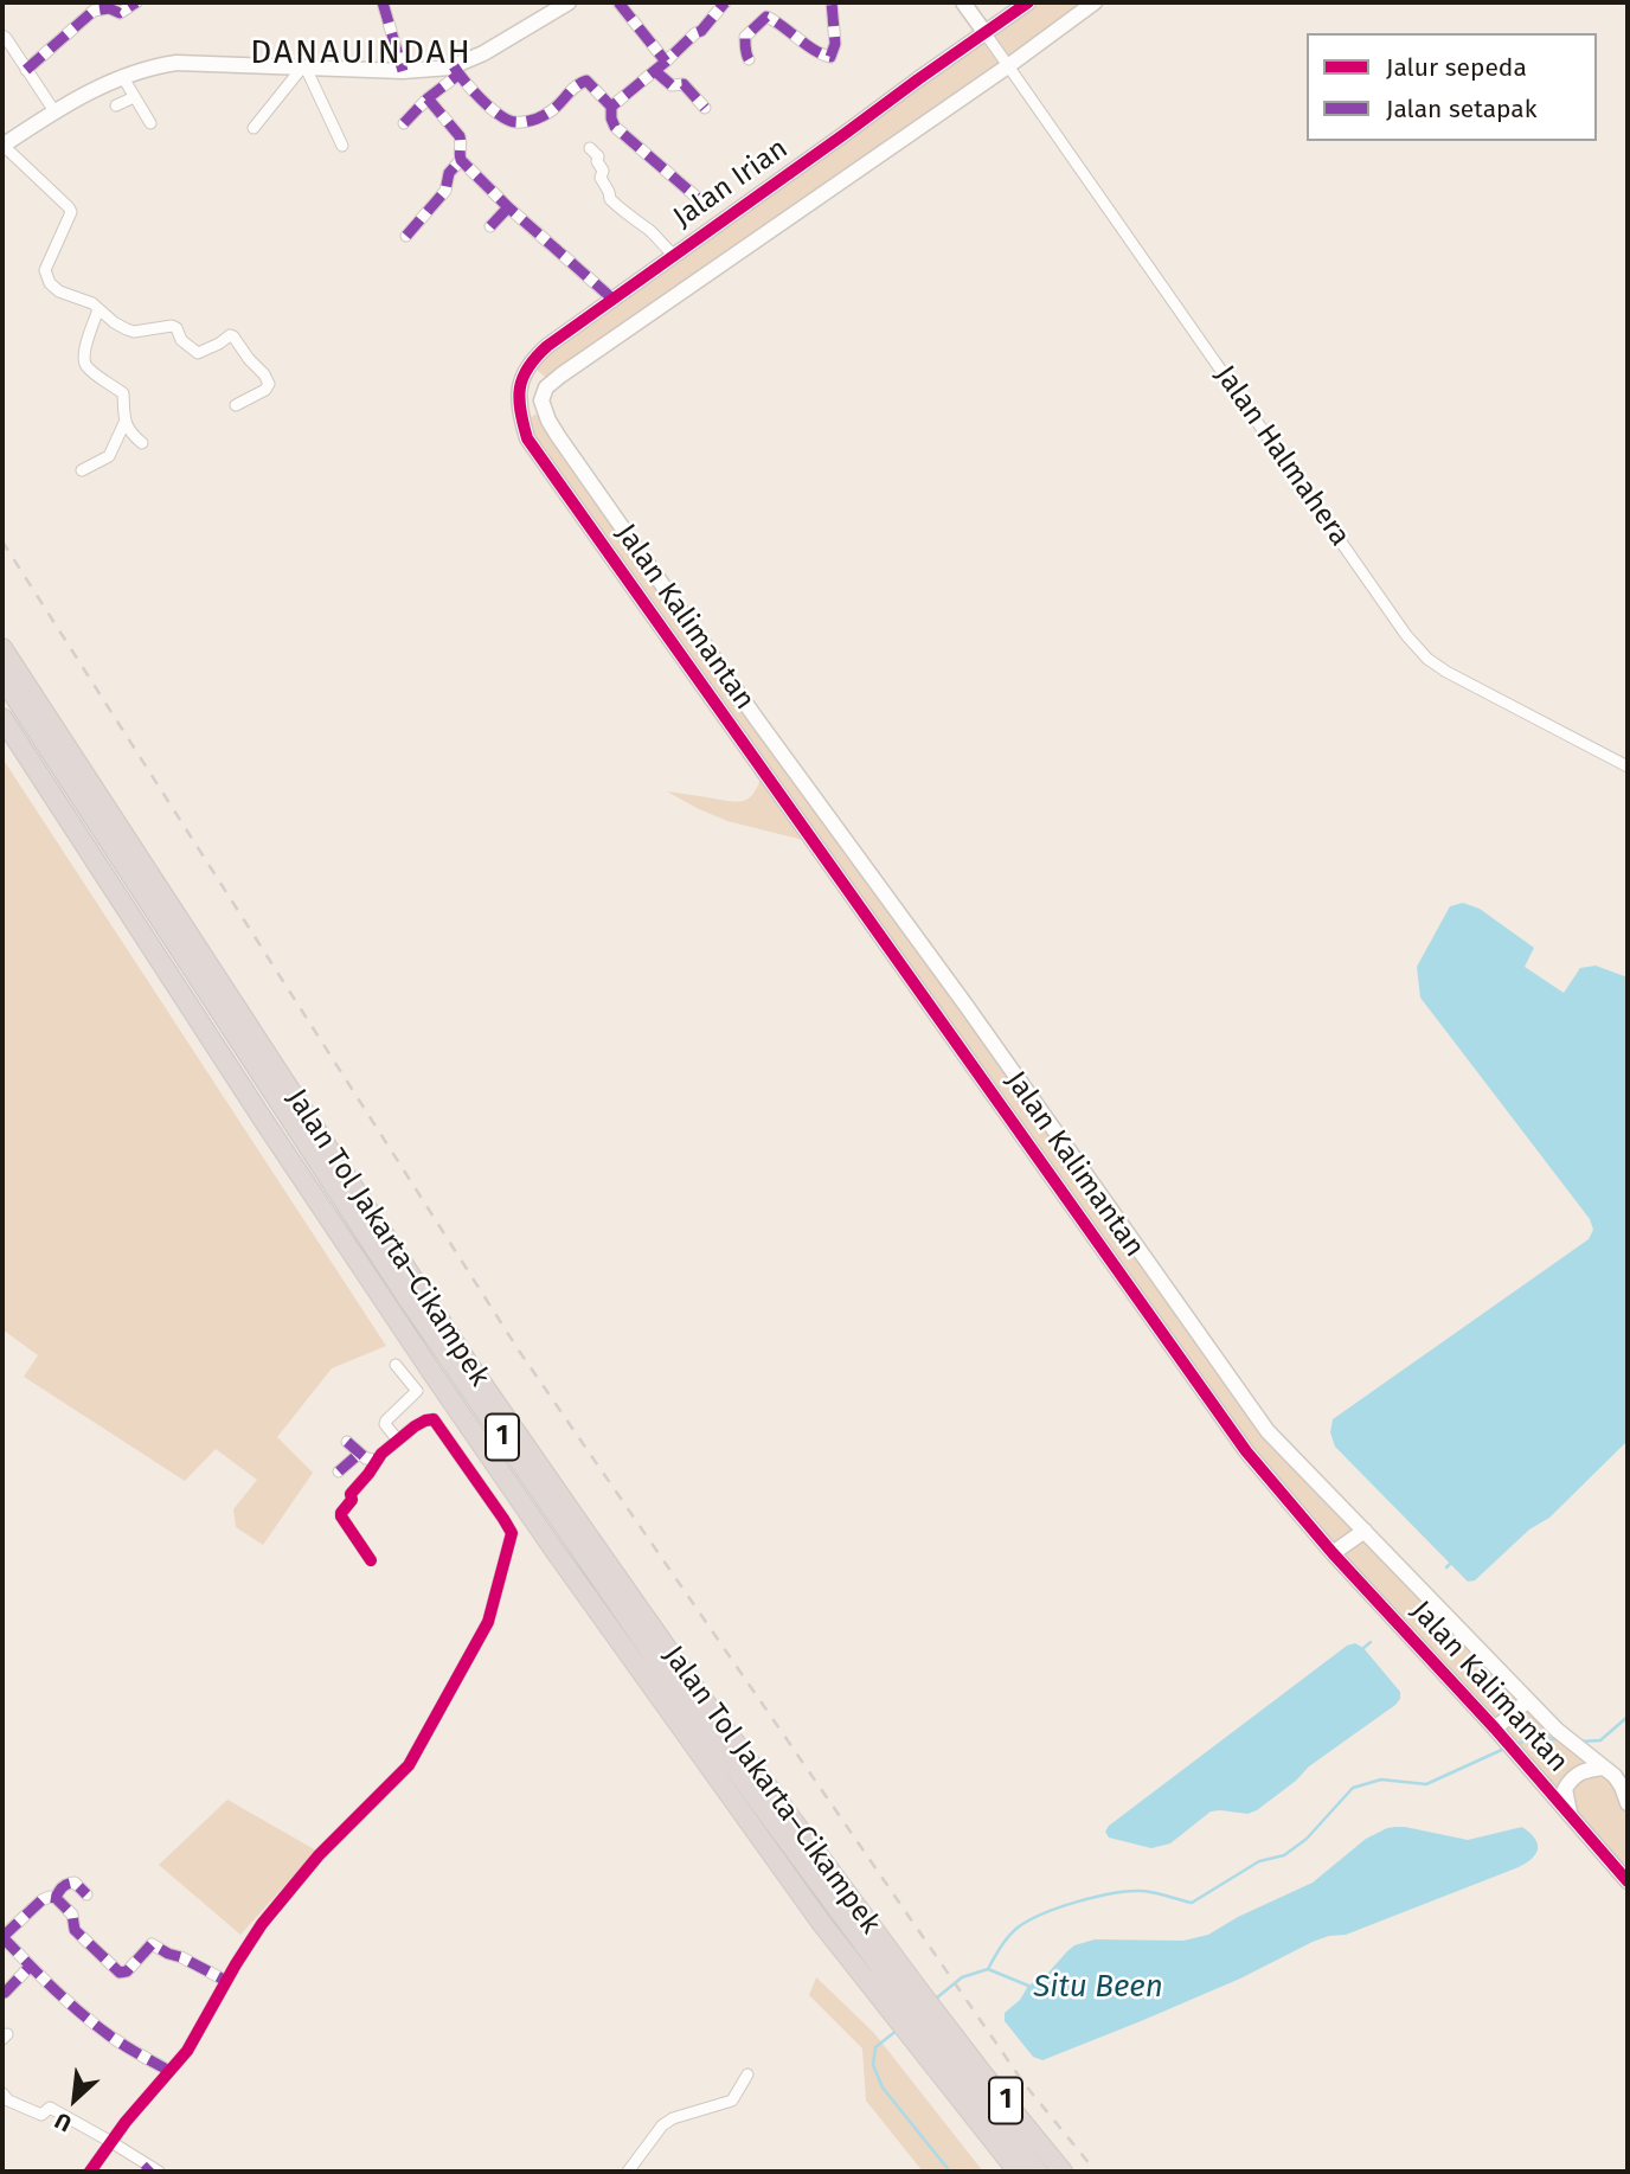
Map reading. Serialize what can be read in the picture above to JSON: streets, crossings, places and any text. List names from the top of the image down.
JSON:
{
  "streets": {
    "highway": ["Jalan Tol Jakarta–Cikampek", "1"],
    "street": ["Jalan Irian", "Jalan Halmahera", "Jalan Kalimantan"]
  },
  "crossings": [
    ["Jalan Irian", "Jalan Halmahera"],
    ["Jalan Irian", "Jalan Kalimantan"]
  ],
  "districts": ["DANAUINDAH"],
  "water": ["Situ Been"],
  "legend": ["Jalur sepeda", "Jalan setapak"],
  "north": "bottom left"
}
